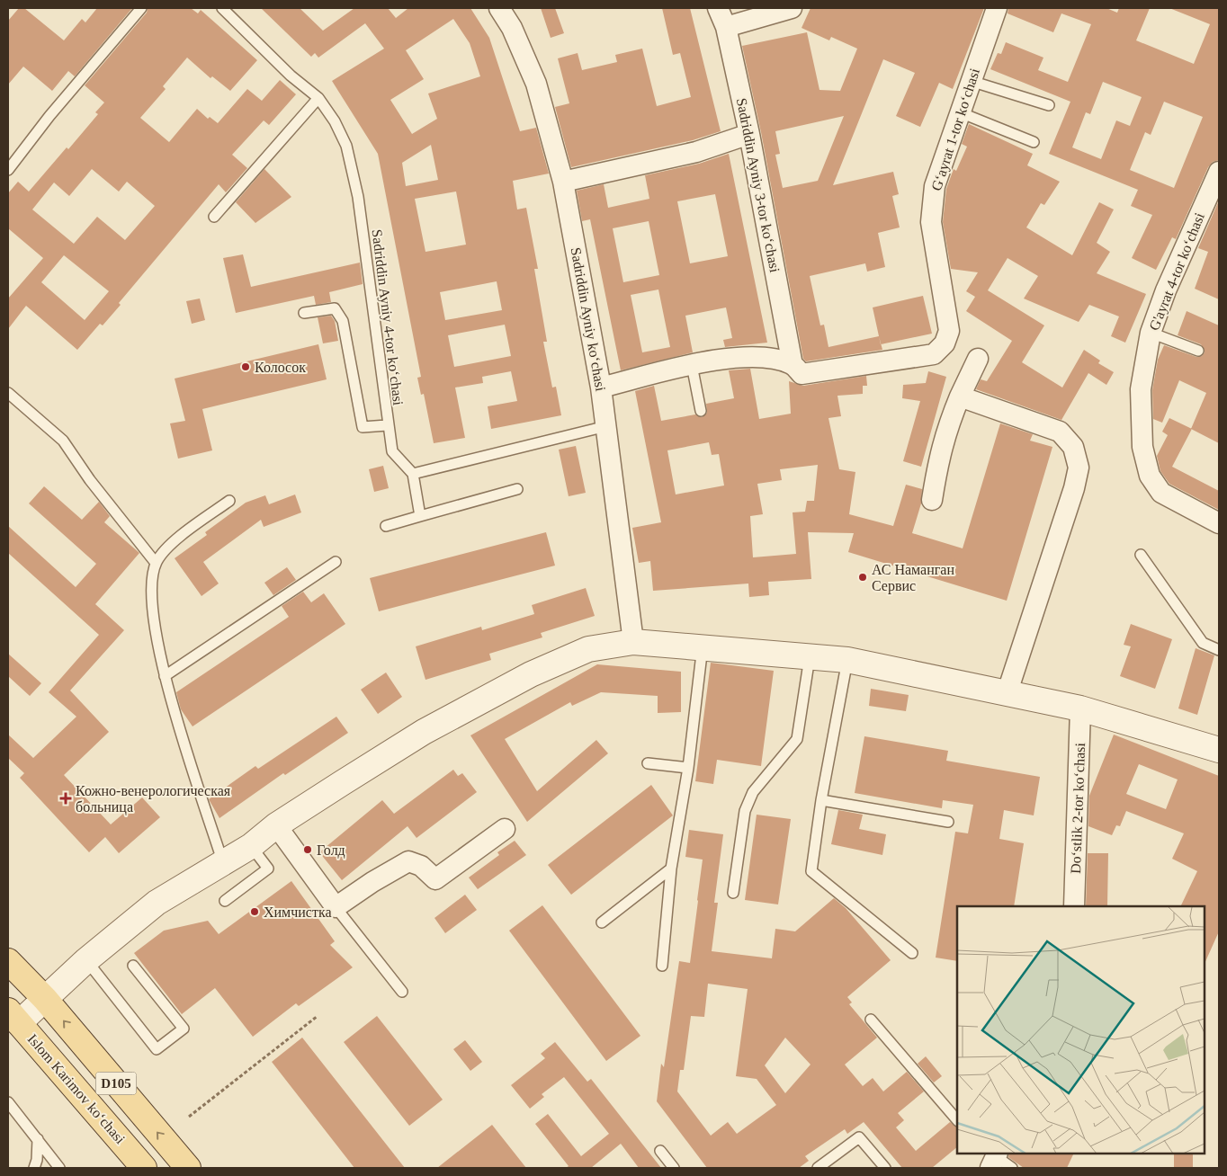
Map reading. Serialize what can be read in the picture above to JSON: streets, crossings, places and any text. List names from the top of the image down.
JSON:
{
  "streets": {
    "main road": ["D105", "Islom Karimov koʻchasi"],
    "street": [
      "Gʻayrat 1-tor koʻchasi",
      "Sadriddin Ayniy 3-tor koʻchasi",
      "G'ayrat 4-tor koʻchasi",
      "Sadriddin Ayniy koʻchasi",
      "Doʻstlik 2-tor koʻchasi"
    ],
    "lane": ["Sadriddin Ayniy 4-tor koʻchasi"]
  },
  "crossings": [
    ["Gʻayrat 1-tor koʻchasi", "Sadriddin Ayniy 3-tor koʻchasi"]
  ],
  "places": {
    "other": [
      "Колосок",
      "АС Наманган Сервис",
      "Голд",
      "Химчистка"
    ],
    "health": ["Кожно-венерологическая больница"]
  }
}
